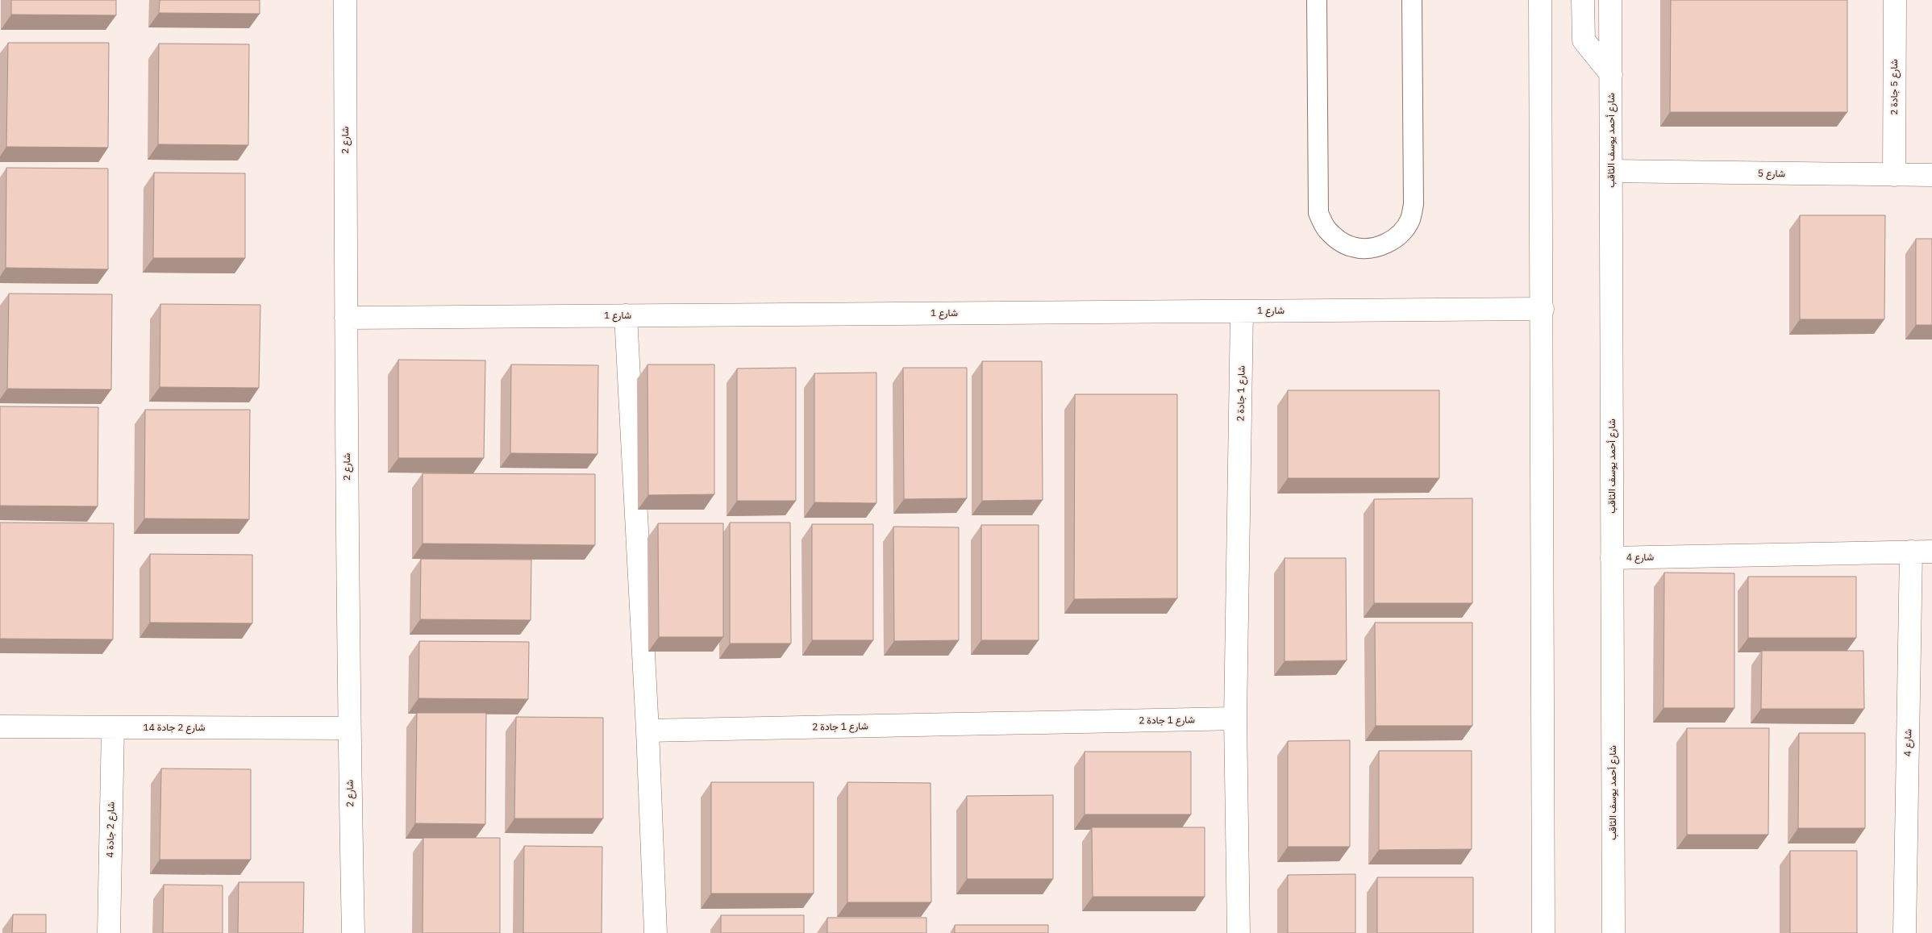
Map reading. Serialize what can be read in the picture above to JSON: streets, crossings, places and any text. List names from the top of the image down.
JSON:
{
  "streets": {
    "street": [
      "شارع 5 جادة 2",
      "شارع 2",
      "شارع أحمد يوسف الثاقب",
      "شارع 5",
      "شارع 1",
      "شارع 1 جادة 2",
      "شارع 4",
      "شارع 2 جادة 14",
      "شارع 2 جادة 4"
    ]
  },
  "crossings": [
    ["شارع 5 جادة 2", "شارع 5"],
    ["شارع 2", "شارع 1"],
    ["شارع 2", "شارع 2 جادة 14"],
    ["شارع أحمد يوسف الثاقب", "شارع 5"],
    ["شارع أحمد يوسف الثاقب", "شارع 4"],
    ["شارع 1", "شارع 1 جادة 2"],
    ["شارع 2 جادة 14", "شارع 2 جادة 4"]
  ]
}
